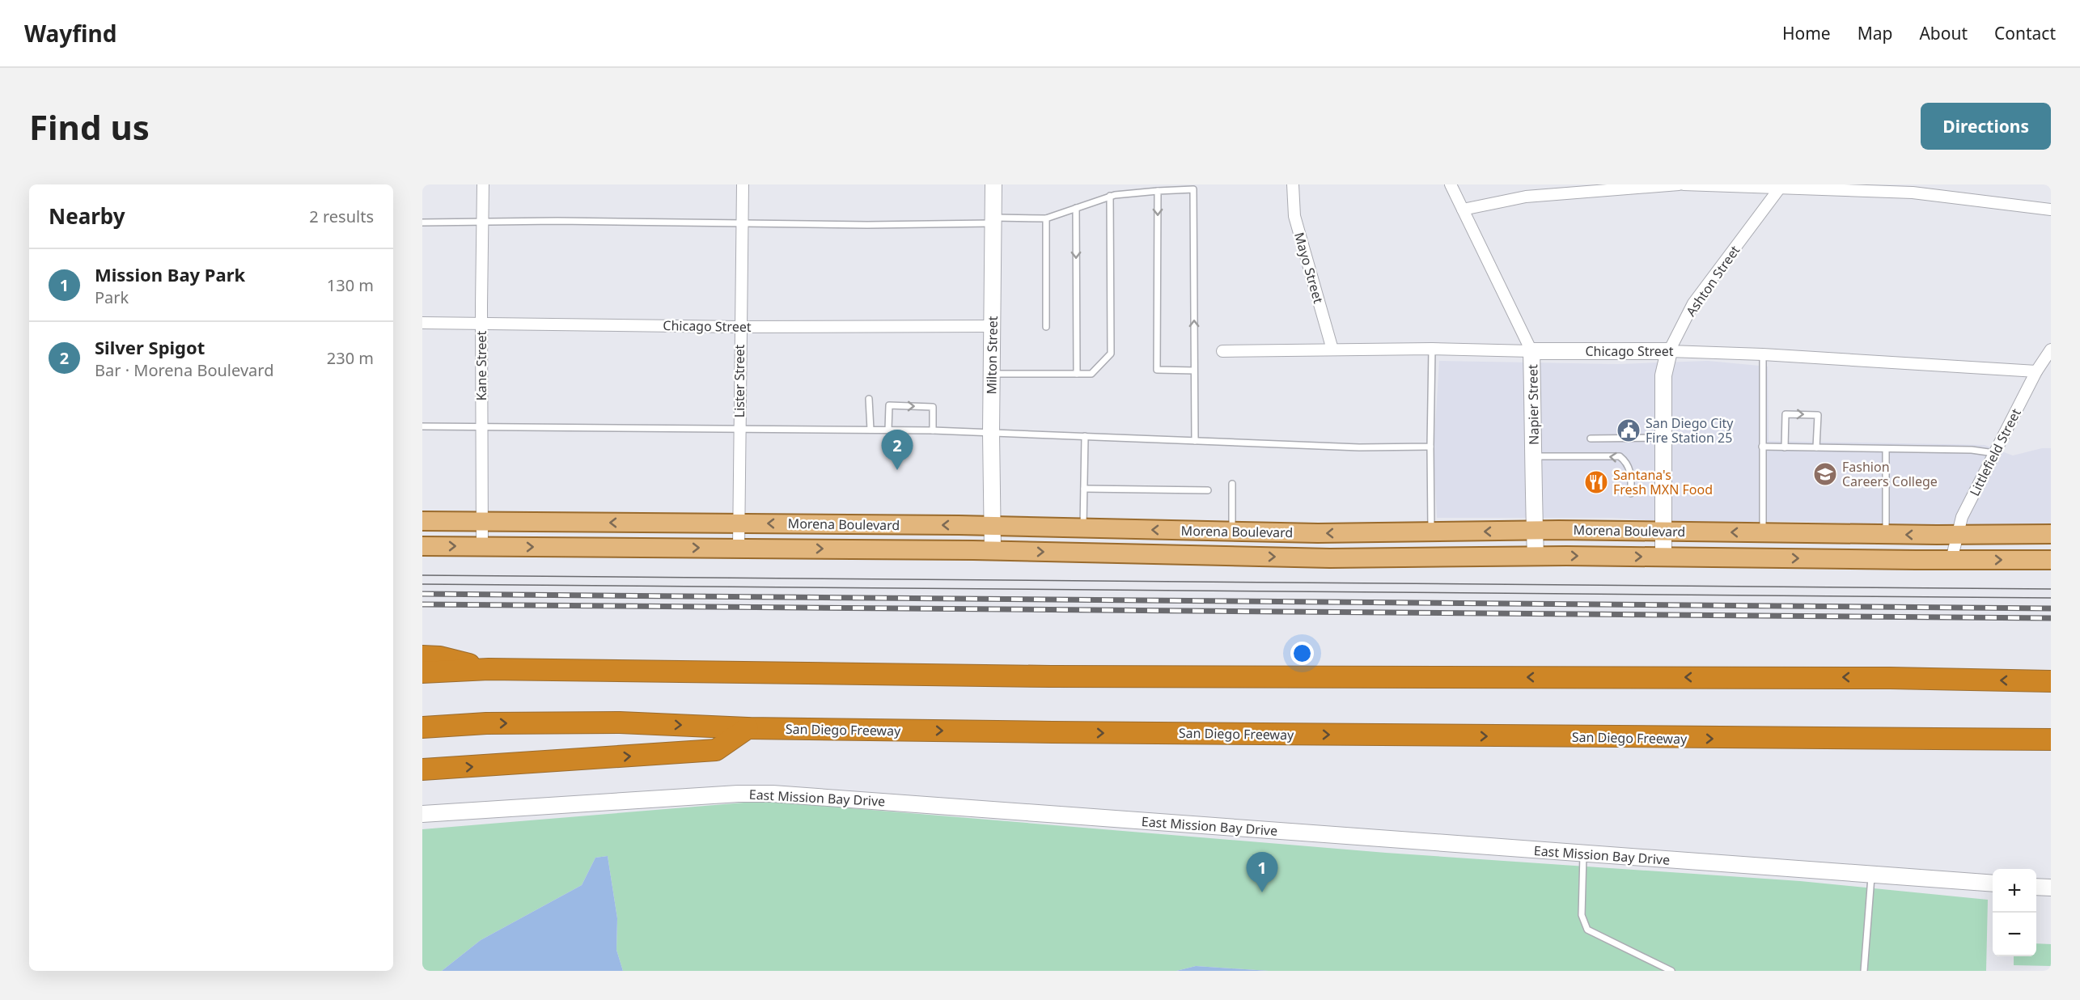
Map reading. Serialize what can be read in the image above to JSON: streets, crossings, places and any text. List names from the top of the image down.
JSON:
{
  "streets": {
    "highway": ["San Diego Freeway"],
    "main road": [
      "Ashton Street",
      "Chicago Street",
      "Milton Street",
      "Napier Street",
      "Morena Boulevard",
      "East Mission Bay Drive"
    ],
    "street": [
      "Mayo Street",
      "Kane Street",
      "Lister Street",
      "Littlefield Street"
    ]
  },
  "crossings": [
    ["Mayo Street", "Chicago Street"],
    ["Ashton Street", "Chicago Street"],
    ["Ashton Street", "Morena Boulevard"],
    ["Chicago Street", "Milton Street"],
    ["Chicago Street", "Kane Street"],
    ["Chicago Street", "Lister Street"],
    ["Chicago Street", "Napier Street"],
    ["Chicago Street", "Littlefield Street"],
    ["Milton Street", "Morena Boulevard"],
    ["Kane Street", "Morena Boulevard"],
    ["Lister Street", "Morena Boulevard"],
    ["Napier Street", "Morena Boulevard"],
    ["Littlefield Street", "Morena Boulevard"]
  ],
  "places": {
    "public building": ["San Diego City Fire Station 25"],
    "school or university": ["Fashion Careers College"],
    "restaurant": ["Santana's Fresh MXN Food"]
  },
  "page": {
    "header": "Wayfind",
    "nav": [
      "Home",
      "Map",
      "About",
      "Contact"
    ],
    "buttons": "Directions",
    "title": "Find us",
    "heading": ["Nearby", "2 results"],
    "list": [
      {
        "mark": "1",
        "name": "Mission Bay Park",
        "note": "Park",
        "value": "130 m"
      },
      {
        "mark": "2",
        "name": "Silver Spigot",
        "note": "Bar · Morena Boulevard",
        "value": "230 m"
      }
    ],
    "pins": ["2", "1"],
    "map_buttons": ["+", "−"]
  }
}
